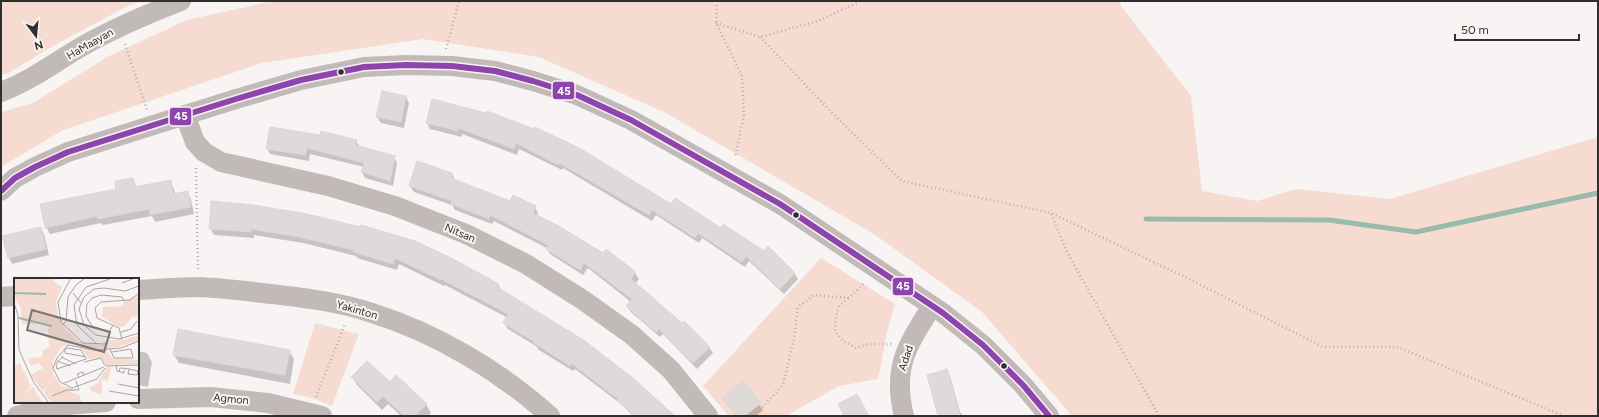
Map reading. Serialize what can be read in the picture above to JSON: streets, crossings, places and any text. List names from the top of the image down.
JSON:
{
  "streets": {
    "street": [
      "HaMaayan",
      "Nitsan",
      "Yakinton",
      "Adad",
      "Agmon"
    ]
  },
  "lines": ["transit line 45"],
  "scale_bar": "50 m",
  "north": "bottom"
}
